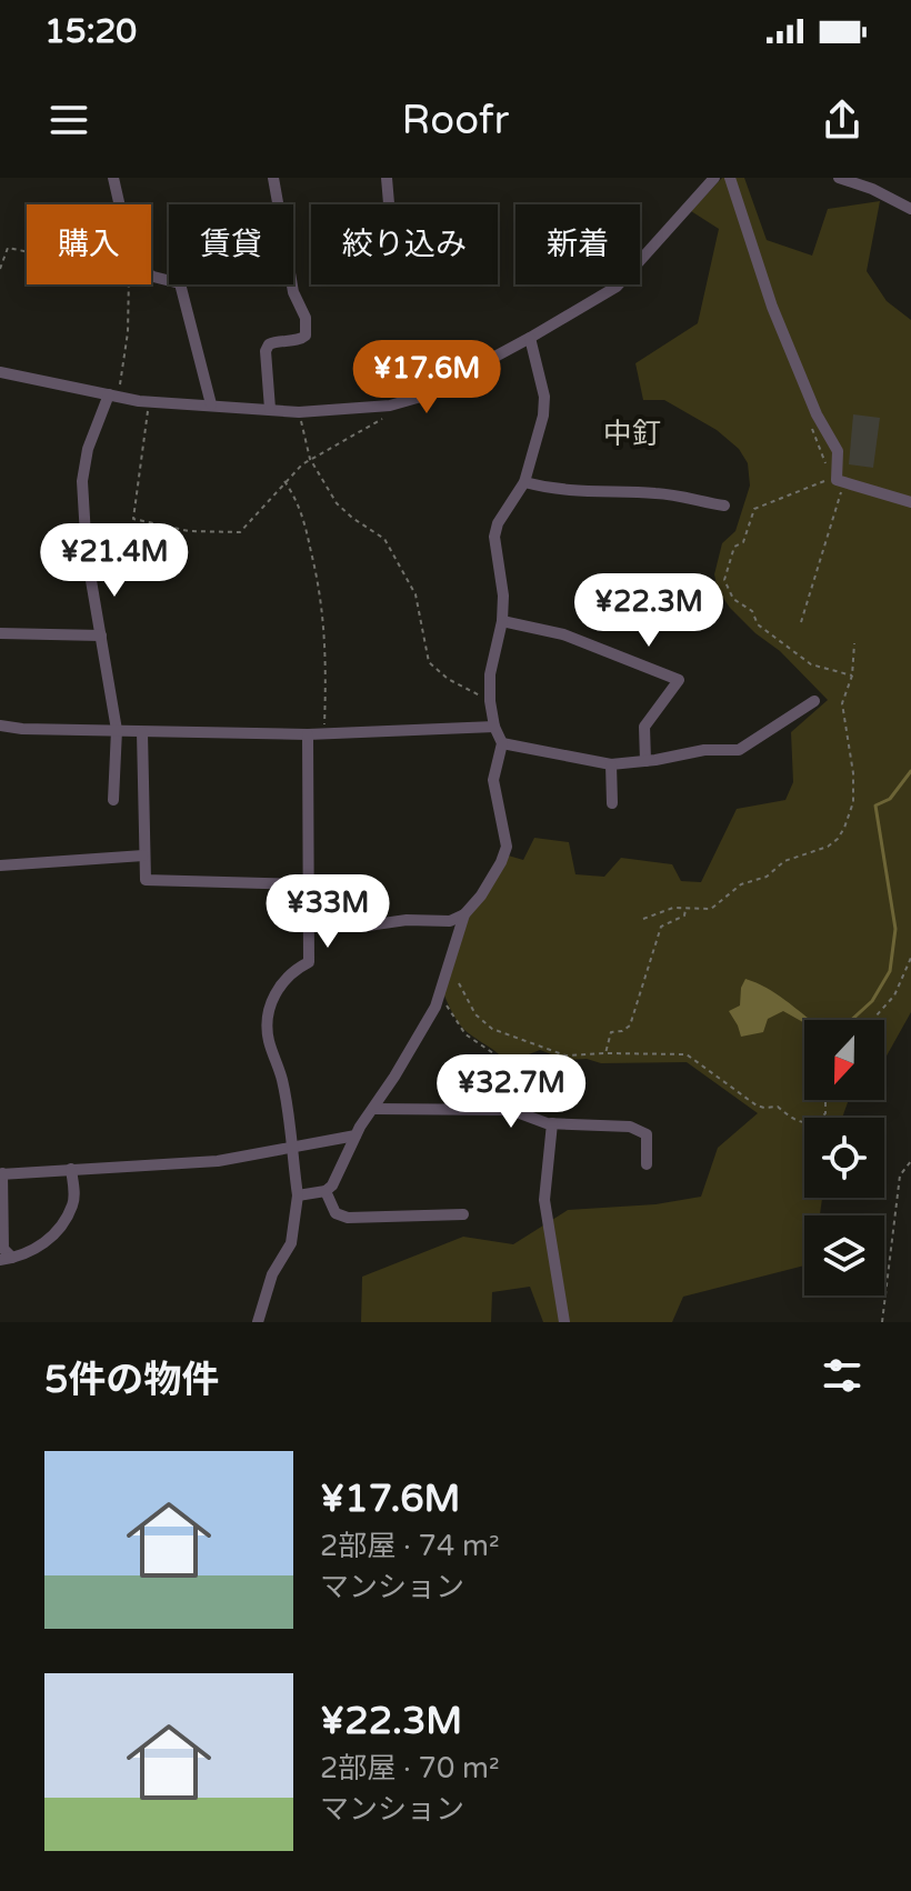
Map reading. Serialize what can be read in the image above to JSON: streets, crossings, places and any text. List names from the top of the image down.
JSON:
{
  "districts": ["中釘"],
  "north": "bottom",
  "page": {
    "status": "15:20",
    "header": "Roofr",
    "chip": [
      "購入",
      "賃貸",
      "絞り込み",
      "新着"
    ],
    "price": [
      "¥17.6M",
      "¥21.4M",
      "¥22.3M",
      "¥33M",
      "¥32.7M"
    ],
    "heading": "5件の物件",
    "list": [
      {
        "name": "¥17.6M",
        "note": "2部屋 · 74 m² · マンション"
      },
      {
        "name": "¥22.3M",
        "note": "2部屋 · 70 m² · マンション"
      }
    ]
  }
}
